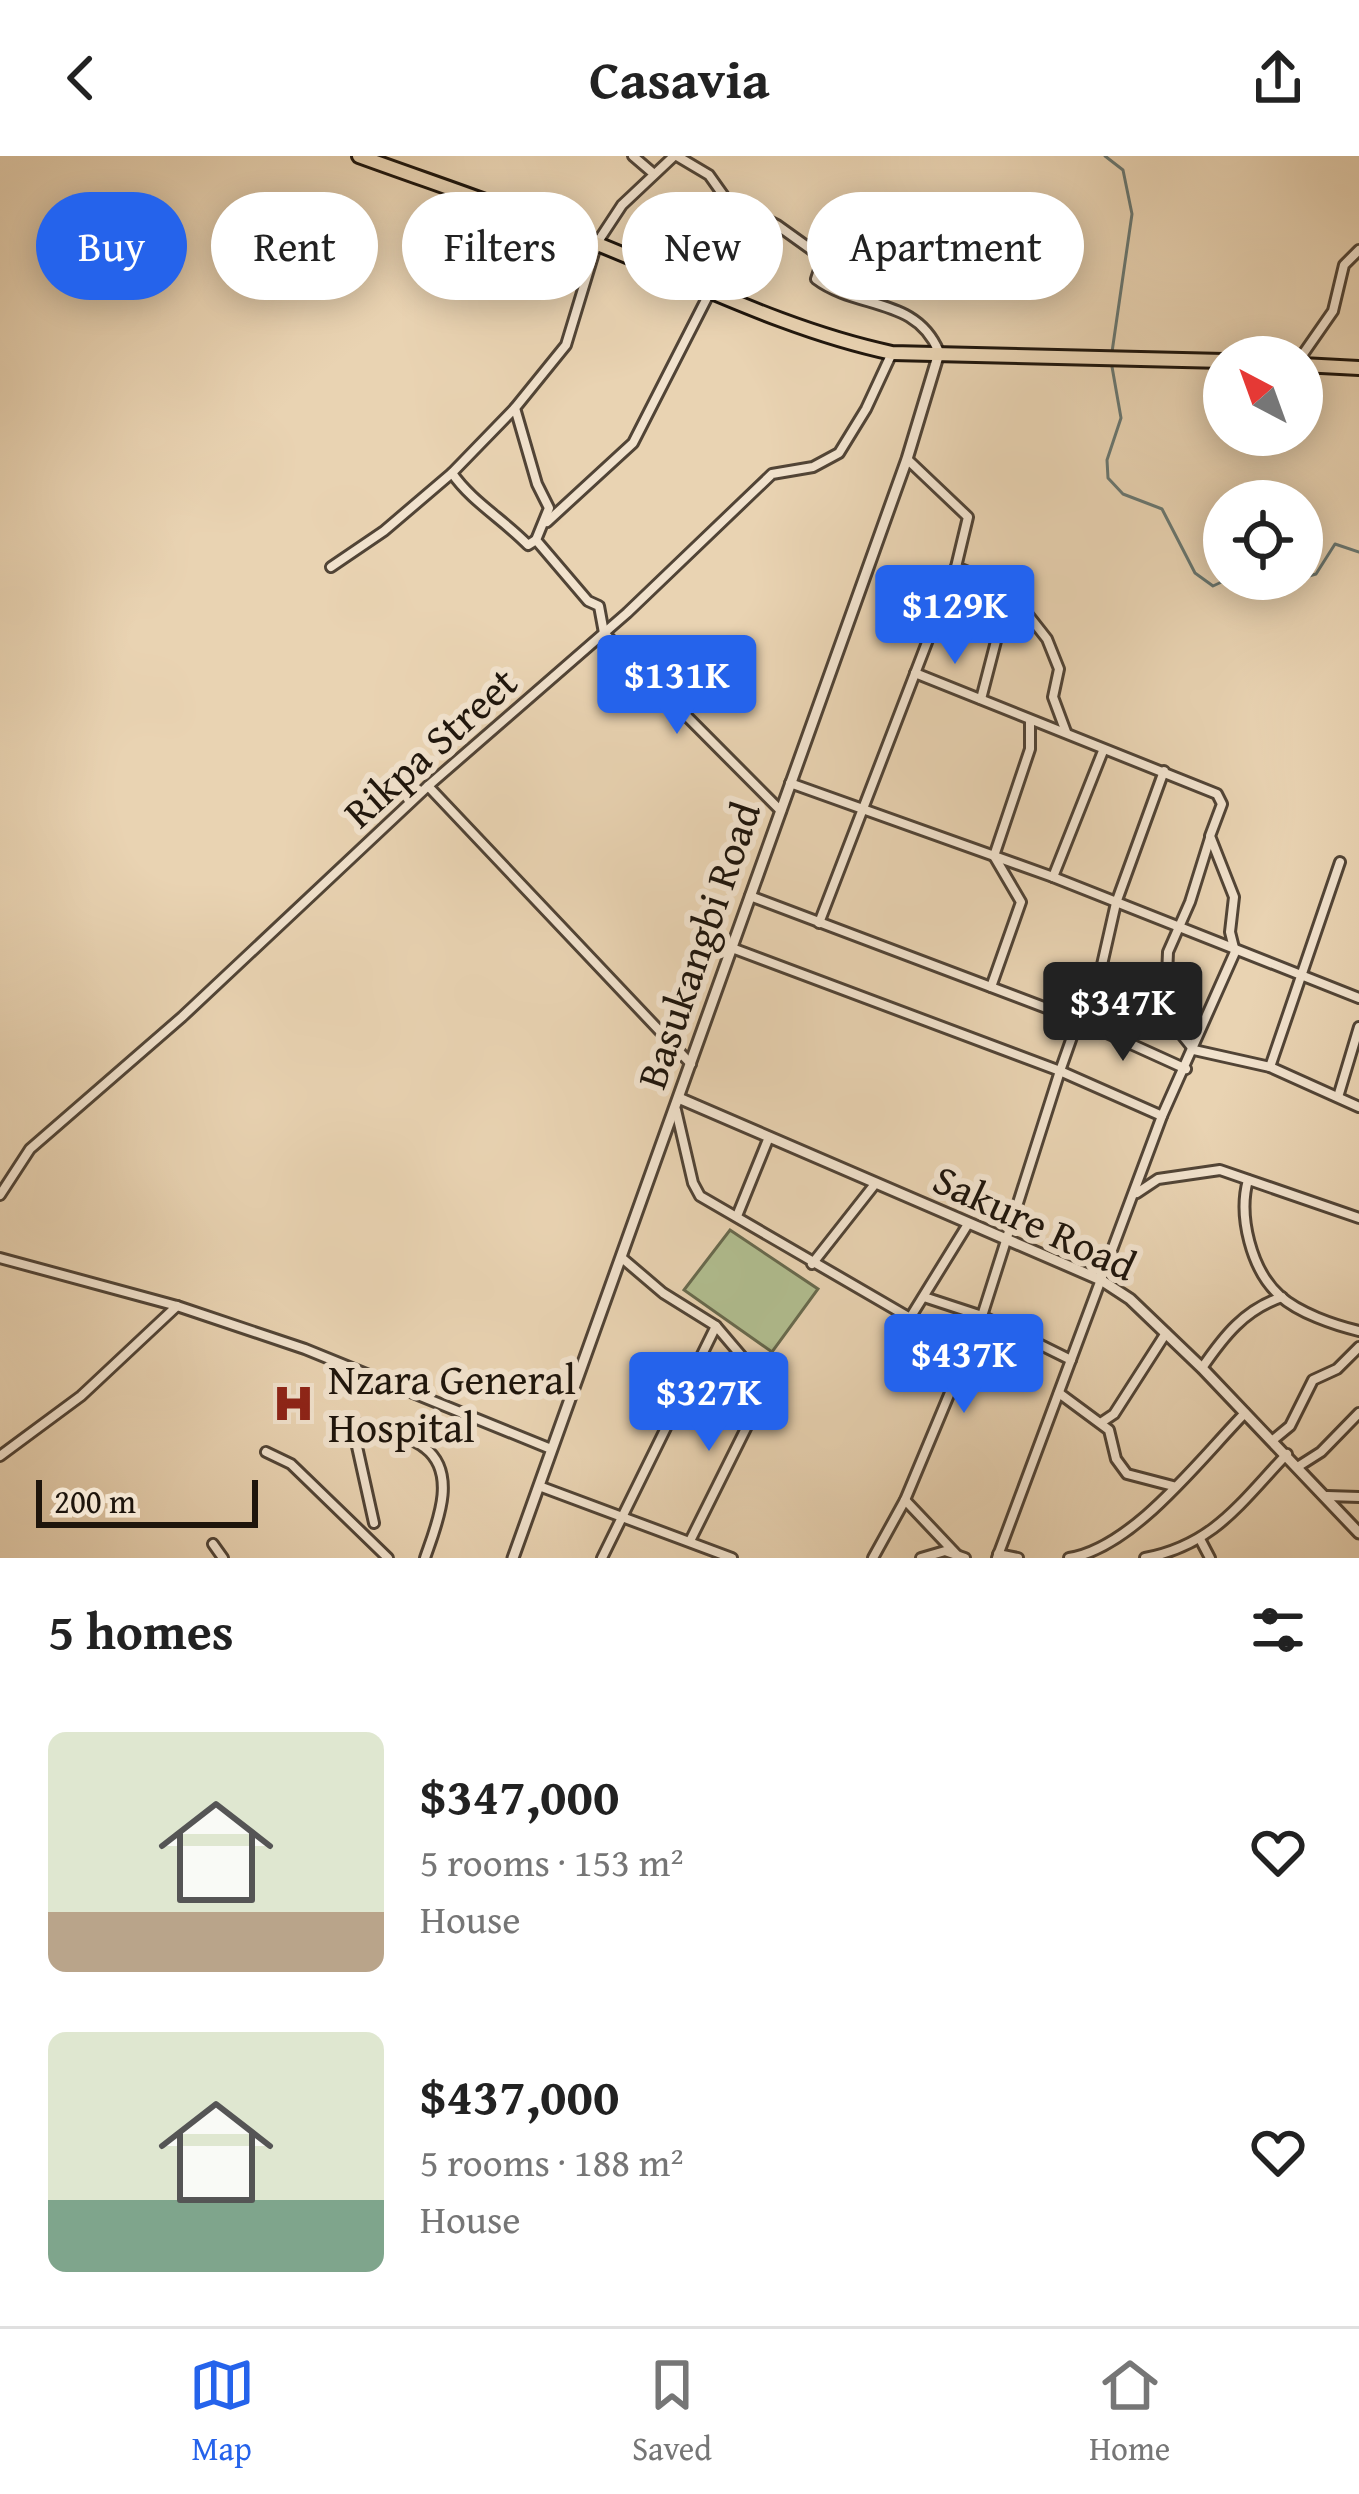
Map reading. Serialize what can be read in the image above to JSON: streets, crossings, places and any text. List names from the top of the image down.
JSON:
{
  "streets": {
    "street": ["Rikpa Street", "Basukangbi Road", "Sakure Road"]
  },
  "crossings": [
    ["Basukangbi Road", "Sakure Road"]
  ],
  "places": {
    "hospital": ["Nzara General Hospital"]
  },
  "scale_bar": "200 m",
  "north": "top left",
  "page": {
    "header": "Casavia",
    "chip": [
      "Buy",
      "Rent",
      "Filters",
      "New",
      "Apartment"
    ],
    "price": [
      "$129K",
      "$131K",
      "$347K",
      "$437K",
      "$327K"
    ],
    "scale": "200 m",
    "heading": "5 homes",
    "list": [
      {
        "name": "$347,000",
        "note": "5 rooms · 153 m² · House"
      },
      {
        "name": "$437,000",
        "note": "5 rooms · 188 m² · House"
      }
    ],
    "tabs": ["Map", "Saved", "Home"]
  }
}
